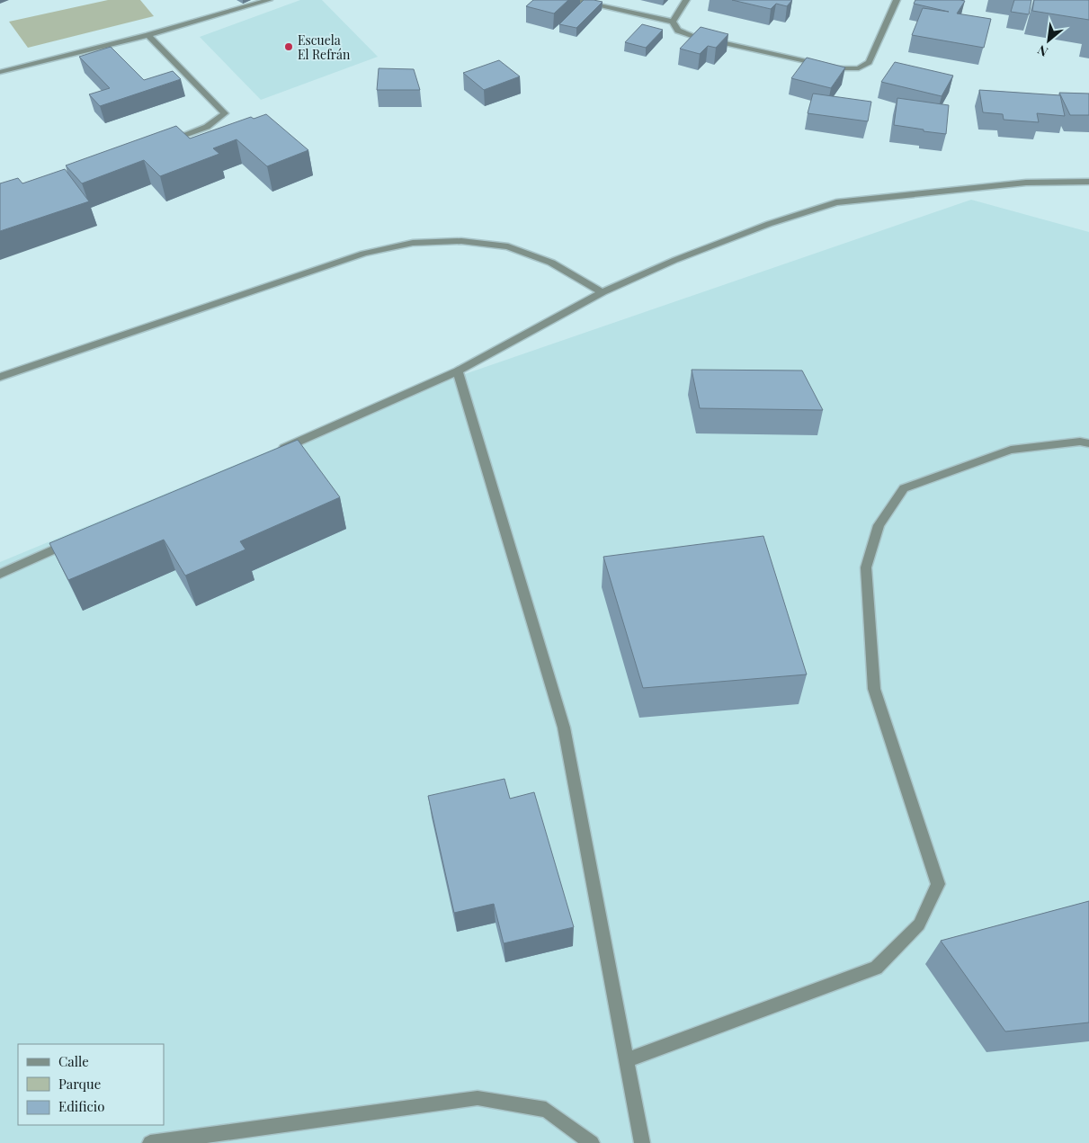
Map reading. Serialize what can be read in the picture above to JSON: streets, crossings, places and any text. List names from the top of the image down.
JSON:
{
  "places": ["Escuela El Refrán"],
  "legend": ["Calle", "Parque", "Edificio"],
  "north": "bottom left"
}
